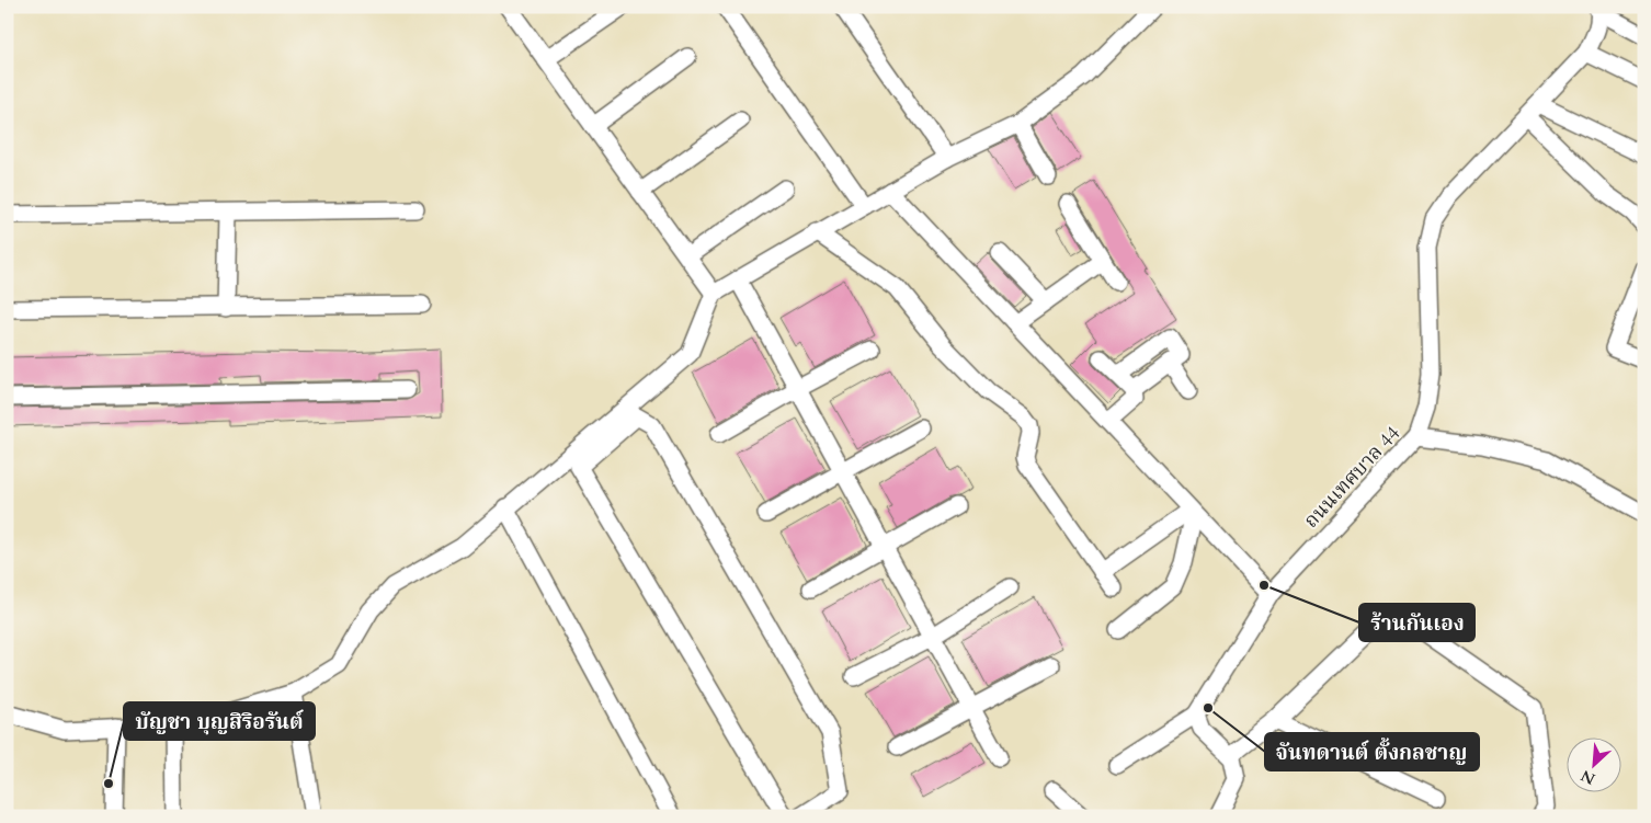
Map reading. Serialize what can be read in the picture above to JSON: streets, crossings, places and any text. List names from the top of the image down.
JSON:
{
  "streets": {
    "street": ["ถนนเทศบาล 44"]
  },
  "places": ["ร้านกันเอง", "จันทดานต์ ตั้งกลชาญ", "บัญชา บุญสิริอรันต์"],
  "north": "bottom left"
}
